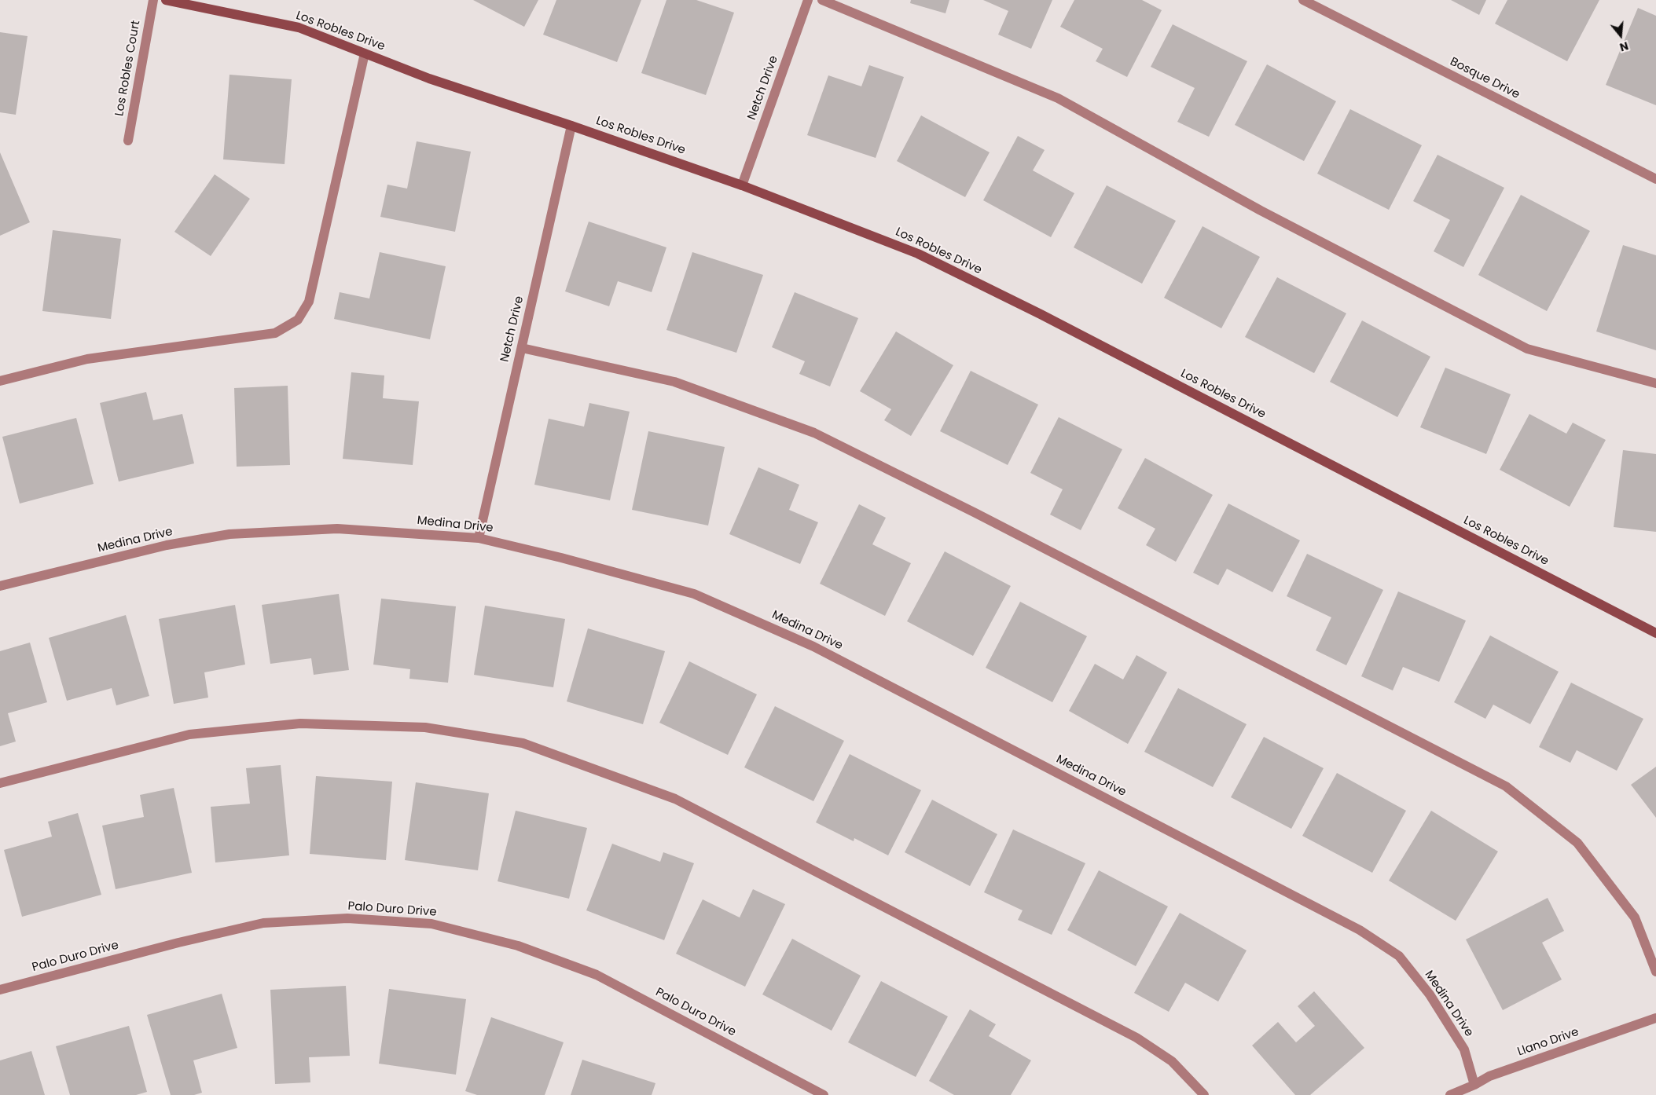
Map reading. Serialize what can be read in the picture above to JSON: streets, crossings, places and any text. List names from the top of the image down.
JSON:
{
  "streets": {
    "street": [
      "Los Robles Drive",
      "Los Robles Court",
      "Bosque Drive",
      "Netch Drive",
      "Medina Drive",
      "Palo Duro Drive",
      "Llano Drive"
    ]
  },
  "crossings": [
    ["Los Robles Drive", "Netch Drive"],
    ["Netch Drive", "Medina Drive"],
    ["Medina Drive", "Llano Drive"]
  ],
  "north": "bottom"
}
